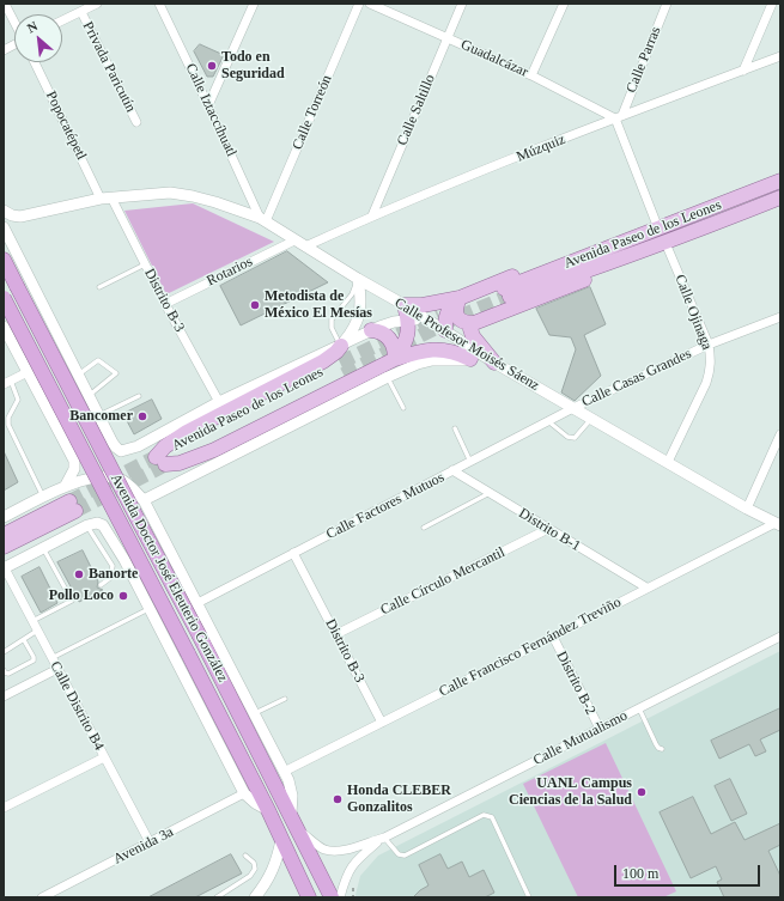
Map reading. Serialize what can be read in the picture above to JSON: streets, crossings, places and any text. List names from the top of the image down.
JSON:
{
  "streets": {
    "highway": ["Avenida Doctor José Eleuterio González"],
    "main road": ["Avenida Paseo de los Leones"],
    "street": [
      "Guadalcázar",
      "Calle Parras",
      "Privada Paricutín",
      "Calle Iztaccíhuatl",
      "Calle Saltillo",
      "Calle Torreón",
      "Popocatépetl",
      "Múzquiz",
      "Rotarios",
      "Distrito B-3",
      "Calle Ojinaga",
      "Calle Profesor Moisés Sáenz",
      "Calle Casas Grandes",
      "Calle Factores Mutuos",
      "Distrito B-1",
      "Calle Círculo Mercantil",
      "Calle Francisco Fernández Treviño",
      "Distrito B-2",
      "Calle Distrito B4",
      "Calle Mutualismo",
      "Avenida 3a"
    ]
  },
  "crossings": [
    ["Guadalcázar", "Calle Parras"],
    ["Guadalcázar", "Calle Saltillo"],
    ["Guadalcázar", "Múzquiz"],
    ["Calle Parras", "Múzquiz"],
    ["Calle Iztaccíhuatl", "Calle Torreón"],
    ["Calle Iztaccíhuatl", "Calle Profesor Moisés Sáenz"],
    ["Calle Saltillo", "Múzquiz"],
    ["Calle Torreón", "Calle Profesor Moisés Sáenz"],
    ["Popocatépetl", "Distrito B-3"],
    ["Popocatépetl", "Calle Profesor Moisés Sáenz"],
    ["Múzquiz", "Calle Profesor Moisés Sáenz"],
    ["Avenida Paseo de los Leones", "Calle Ojinaga"],
    ["Rotarios", "Distrito B-3"],
    ["Rotarios", "Calle Profesor Moisés Sáenz"],
    ["Distrito B-3", "Calle Profesor Moisés Sáenz"],
    ["Distrito B-3", "Calle Factores Mutuos"],
    ["Distrito B-3", "Calle Círculo Mercantil"],
    ["Distrito B-3", "Calle Francisco Fernández Treviño"],
    ["Calle Ojinaga", "Calle Profesor Moisés Sáenz"],
    ["Calle Ojinaga", "Calle Casas Grandes"],
    ["Calle Profesor Moisés Sáenz", "Calle Casas Grandes"],
    ["Calle Profesor Moisés Sáenz", "Calle Factores Mutuos"],
    ["Calle Profesor Moisés Sáenz", "Calle Francisco Fernández Treviño"],
    ["Calle Casas Grandes", "Calle Factores Mutuos"],
    ["Calle Factores Mutuos", "Distrito B-1"],
    ["Distrito B-1", "Calle Círculo Mercantil"],
    ["Distrito B-1", "Calle Francisco Fernández Treviño"],
    ["Avenida Doctor José Eleuterio González", "Calle Mutualismo"],
    ["Calle Francisco Fernández Treviño", "Distrito B-2"],
    ["Distrito B-2", "Calle Mutualismo"],
    ["Calle Distrito B4", "Avenida 3a"]
  ],
  "places": [
    "Todo en Seguridad",
    "Metodista de México El Mesías",
    "Bancomer",
    "Banorte",
    "Pollo Loco",
    "UANL Campus Ciencias de la Salud",
    "Honda CLEBER Gonzalitos"
  ],
  "scale_bar": "100 m",
  "north": "top left"
}
